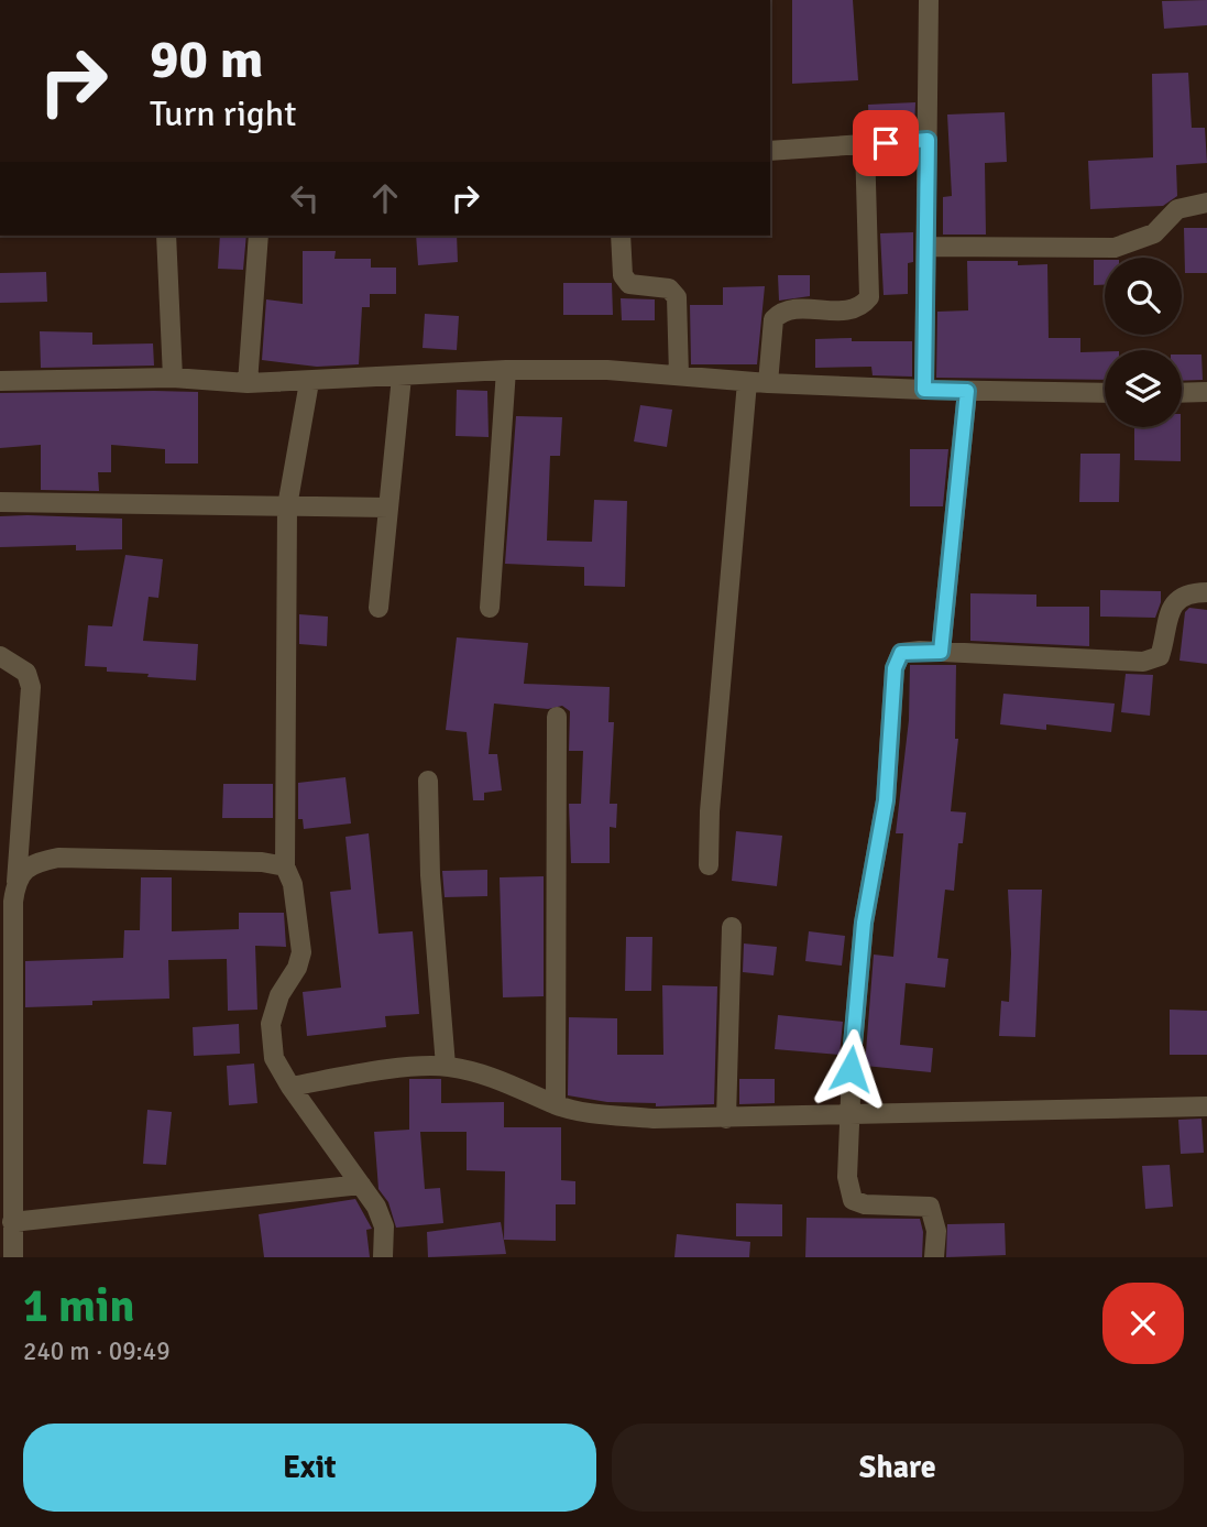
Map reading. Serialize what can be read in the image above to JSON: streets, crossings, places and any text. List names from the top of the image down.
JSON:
{
  "page": {
    "turn": ["90 m", "Turn right"],
    "heading": ["1 min", "240 m · 09:49"],
    "buttons": ["Exit", "Share"]
  }
}
